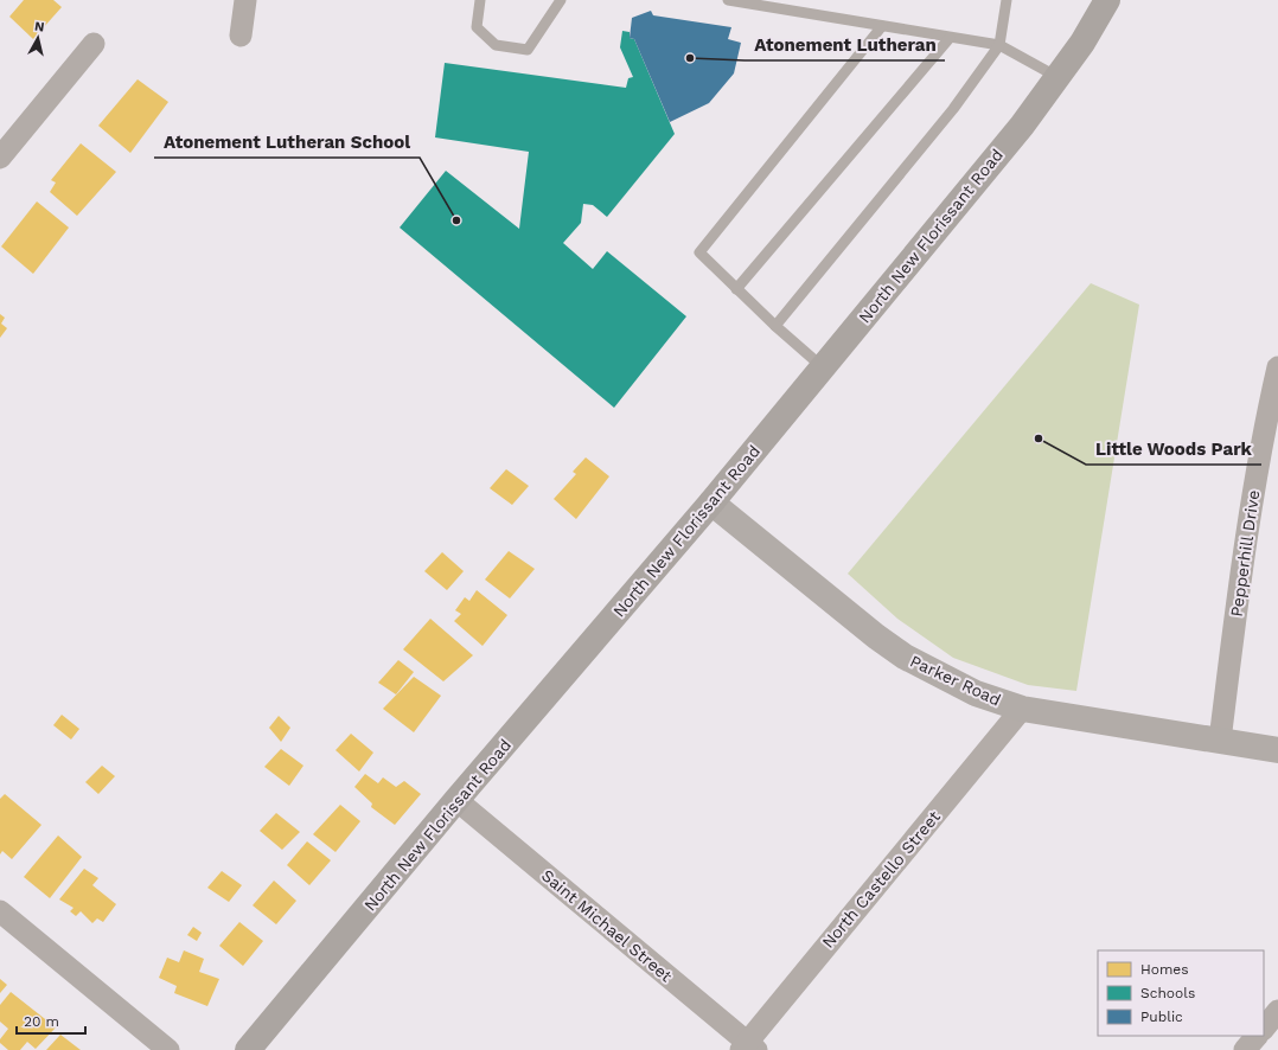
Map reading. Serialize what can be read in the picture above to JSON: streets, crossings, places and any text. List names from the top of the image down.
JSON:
{
  "streets": {
    "main road": ["North New Florissant Road", "Parker Road"],
    "street": ["Pepperhill Drive", "North Castello Street", "Saint Michael Street"]
  },
  "crossings": [
    ["North New Florissant Road", "Parker Road"],
    ["North New Florissant Road", "Saint Michael Street"],
    ["Pepperhill Drive", "Parker Road"],
    ["Parker Road", "North Castello Street"],
    ["North Castello Street", "Saint Michael Street"]
  ],
  "places": ["Atonement Lutheran", "Atonement Lutheran School", "Little Woods Park"],
  "legend": ["Homes", "Schools", "Public"],
  "scale_bar": "20 m",
  "north": "top"
}
